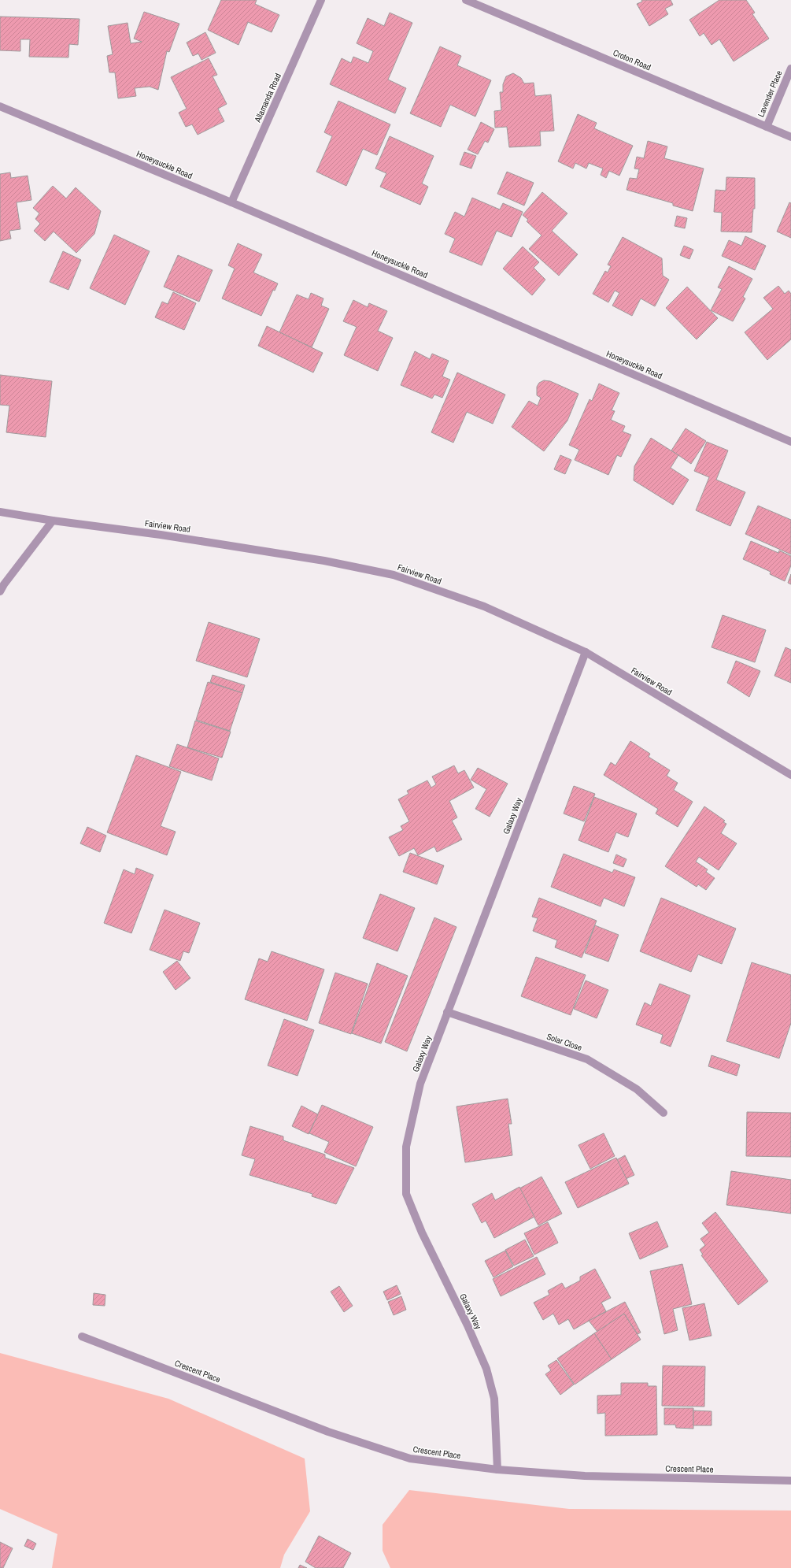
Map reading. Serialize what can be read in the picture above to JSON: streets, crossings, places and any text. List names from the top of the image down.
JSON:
{
  "streets": {
    "street": [
      "Croton Road",
      "Lavender Place",
      "Allamanda Road",
      "Honeysuckle Road",
      "Fairview Road",
      "Galaxy Way",
      "Solar Close",
      "Crescent Place"
    ]
  },
  "crossings": [
    ["Croton Road", "Lavender Place"],
    ["Allamanda Road", "Honeysuckle Road"],
    ["Fairview Road", "Galaxy Way"],
    ["Galaxy Way", "Solar Close"],
    ["Galaxy Way", "Crescent Place"]
  ]
}
